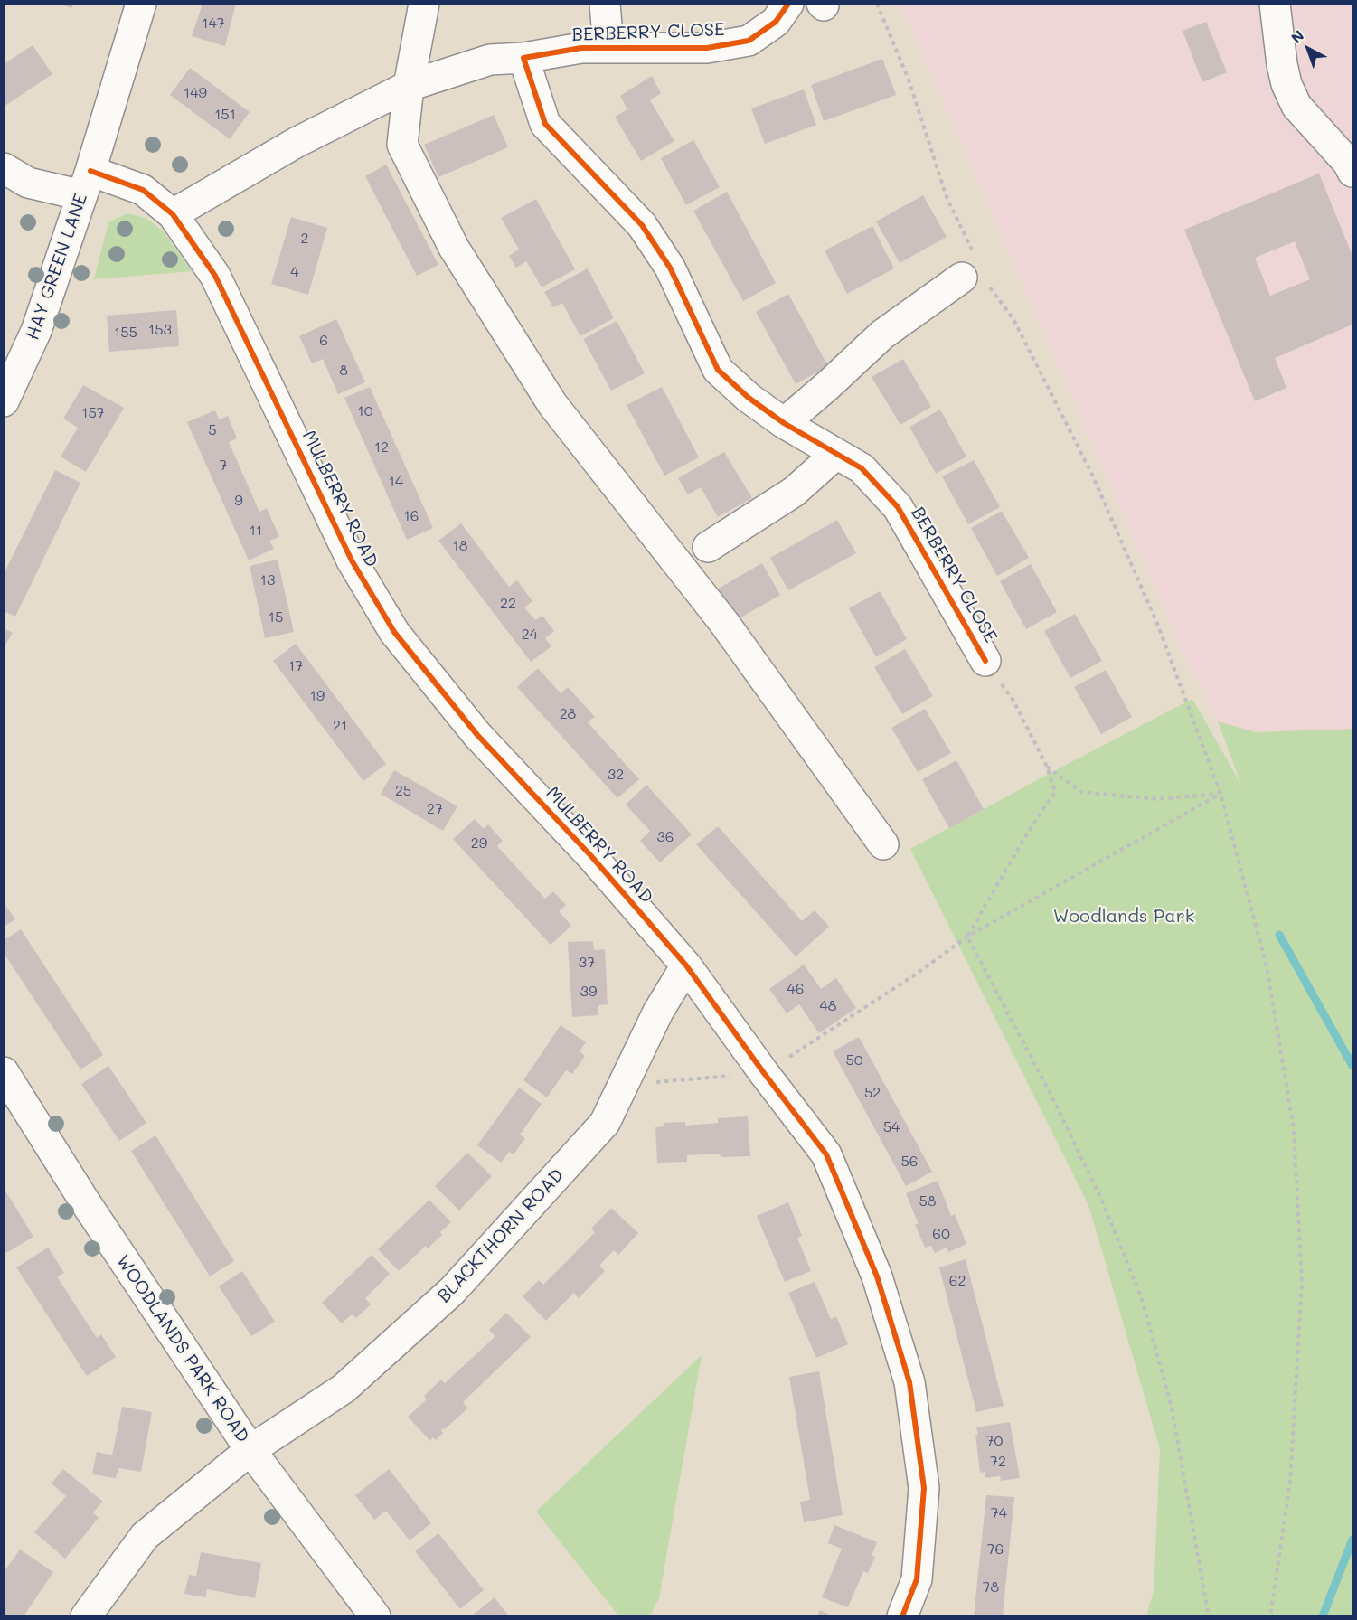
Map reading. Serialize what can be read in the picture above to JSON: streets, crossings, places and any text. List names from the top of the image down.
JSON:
{
  "streets": {
    "street": [
      "BERBERRY CLOSE",
      "HAY GREEN LANE",
      "MULBERRY ROAD",
      "BLACKTHORN ROAD",
      "WOODLANDS PARK ROAD"
    ]
  },
  "crossings": [
    ["BERBERRY CLOSE", "MULBERRY ROAD"],
    ["HAY GREEN LANE", "MULBERRY ROAD"],
    ["MULBERRY ROAD", "BLACKTHORN ROAD"],
    ["BLACKTHORN ROAD", "WOODLANDS PARK ROAD"]
  ],
  "parks": ["Woodlands Park"],
  "house_numbers": [
    "147",
    "149",
    "151",
    "2",
    "4",
    "153",
    "155",
    "6",
    "8",
    "10",
    "157",
    "5",
    "12",
    "7",
    "14",
    "9",
    "16",
    "11",
    "18",
    "13",
    "22",
    "15",
    "24",
    "17",
    "19",
    "28",
    "21",
    "32",
    "25",
    "27",
    "36",
    "29",
    "37",
    "46",
    "39",
    "48",
    "50",
    "52",
    "54",
    "56",
    "58",
    "60",
    "62",
    "70",
    "72",
    "74",
    "76",
    "78"
  ],
  "north": "top left"
}
